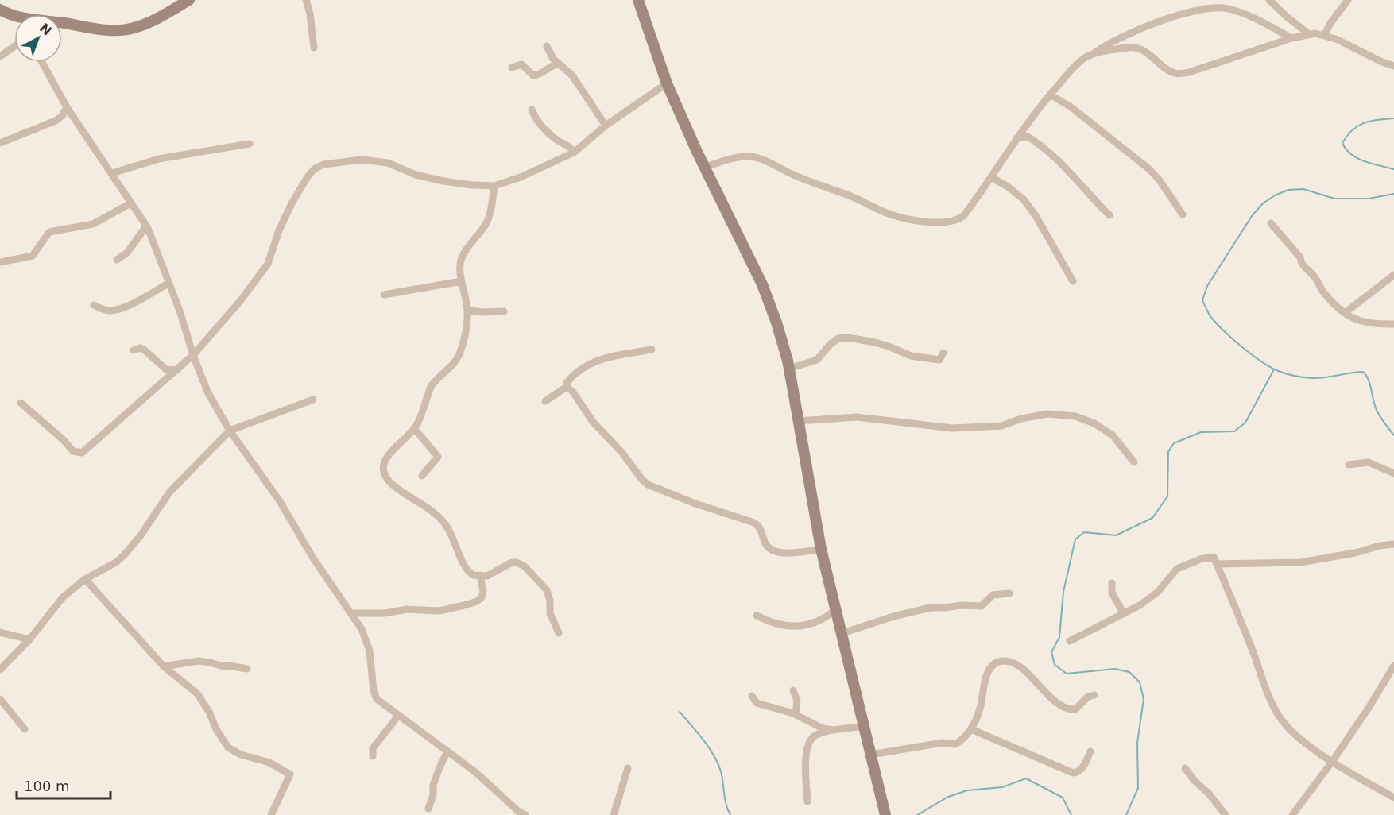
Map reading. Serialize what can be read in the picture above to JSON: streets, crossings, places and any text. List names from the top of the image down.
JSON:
{
  "scale_bar": "100 m",
  "north": "top right"
}
